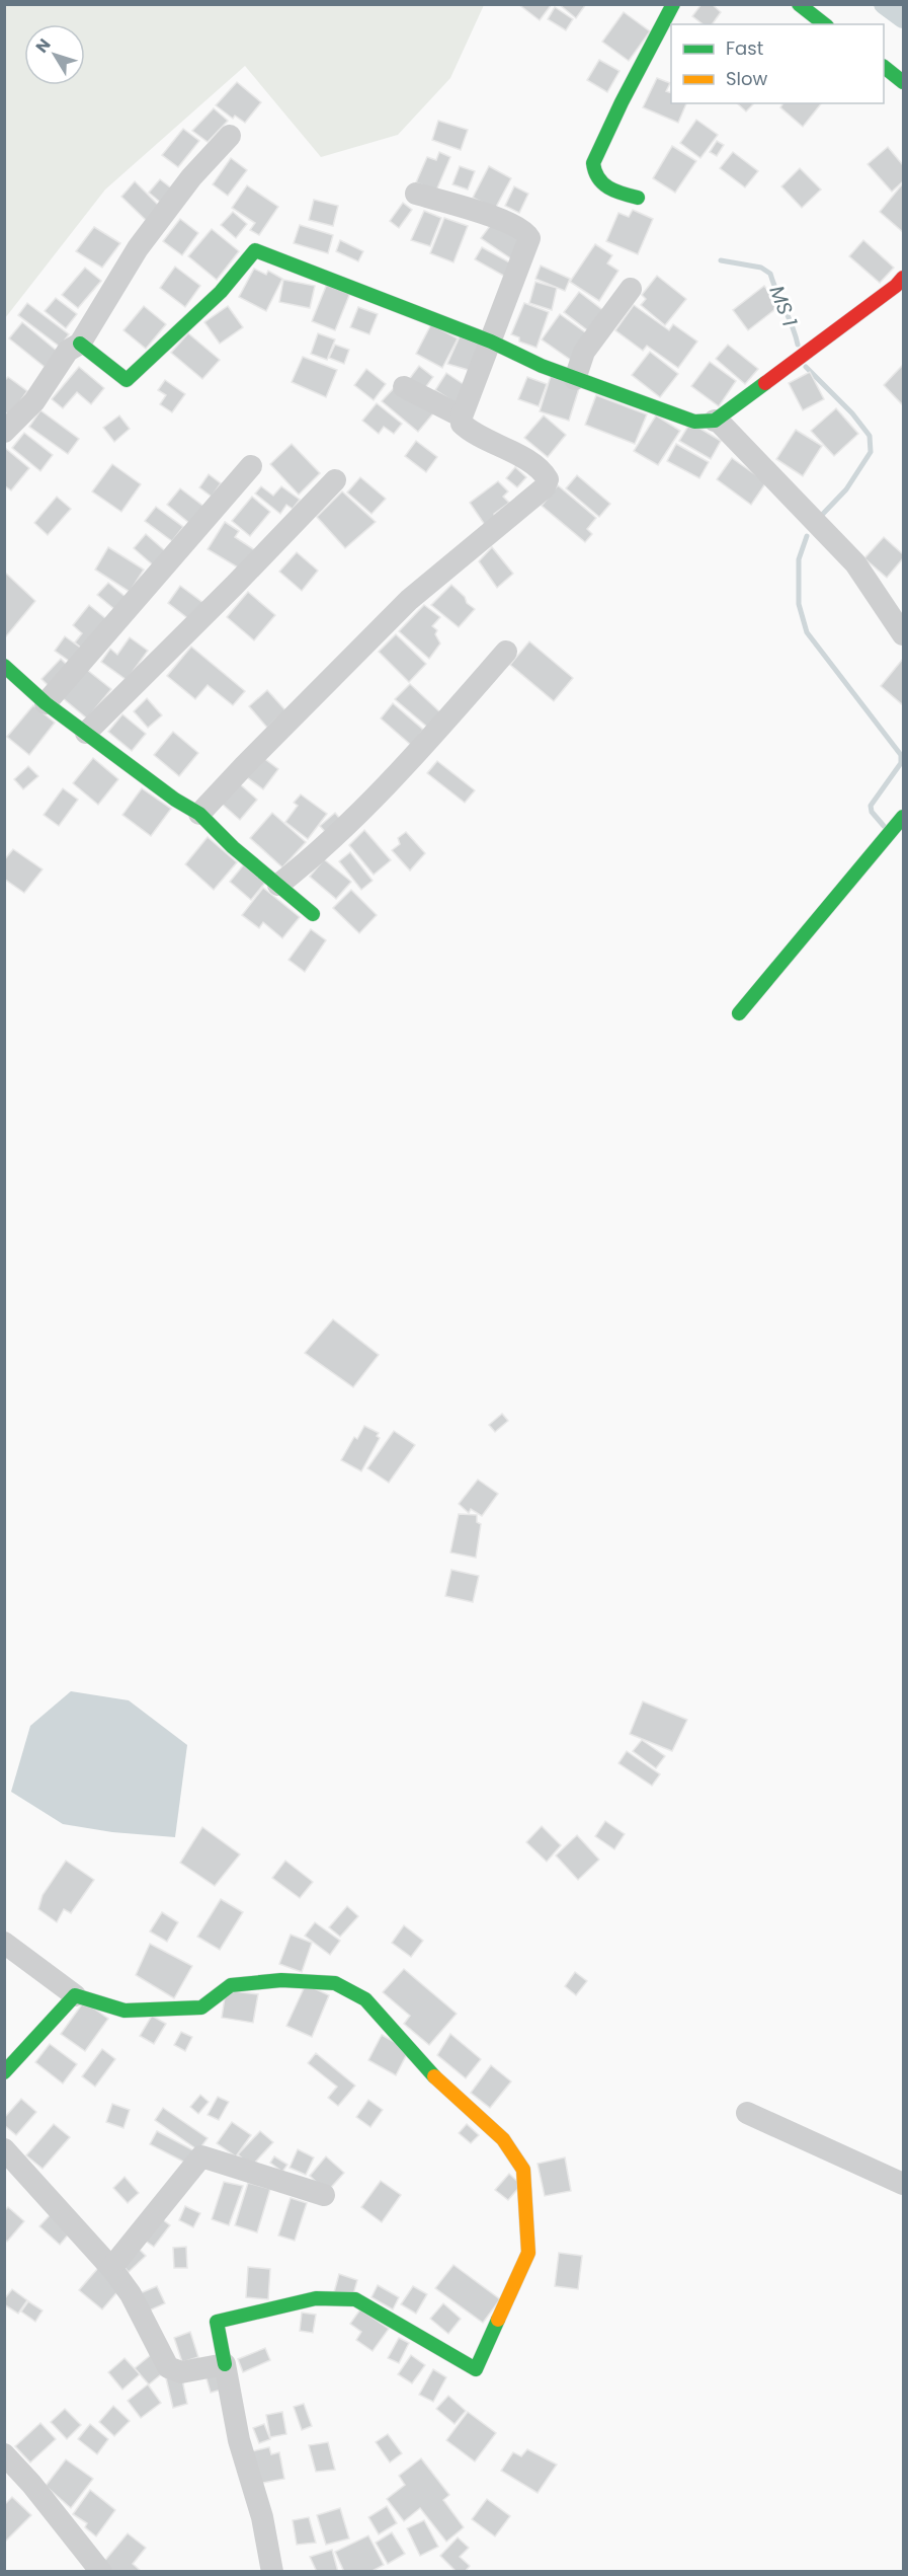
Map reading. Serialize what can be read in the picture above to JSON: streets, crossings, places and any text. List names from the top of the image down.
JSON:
{
  "water": ["MS 1"],
  "legend": ["Fast", "Slow"],
  "north": "top left"
}
